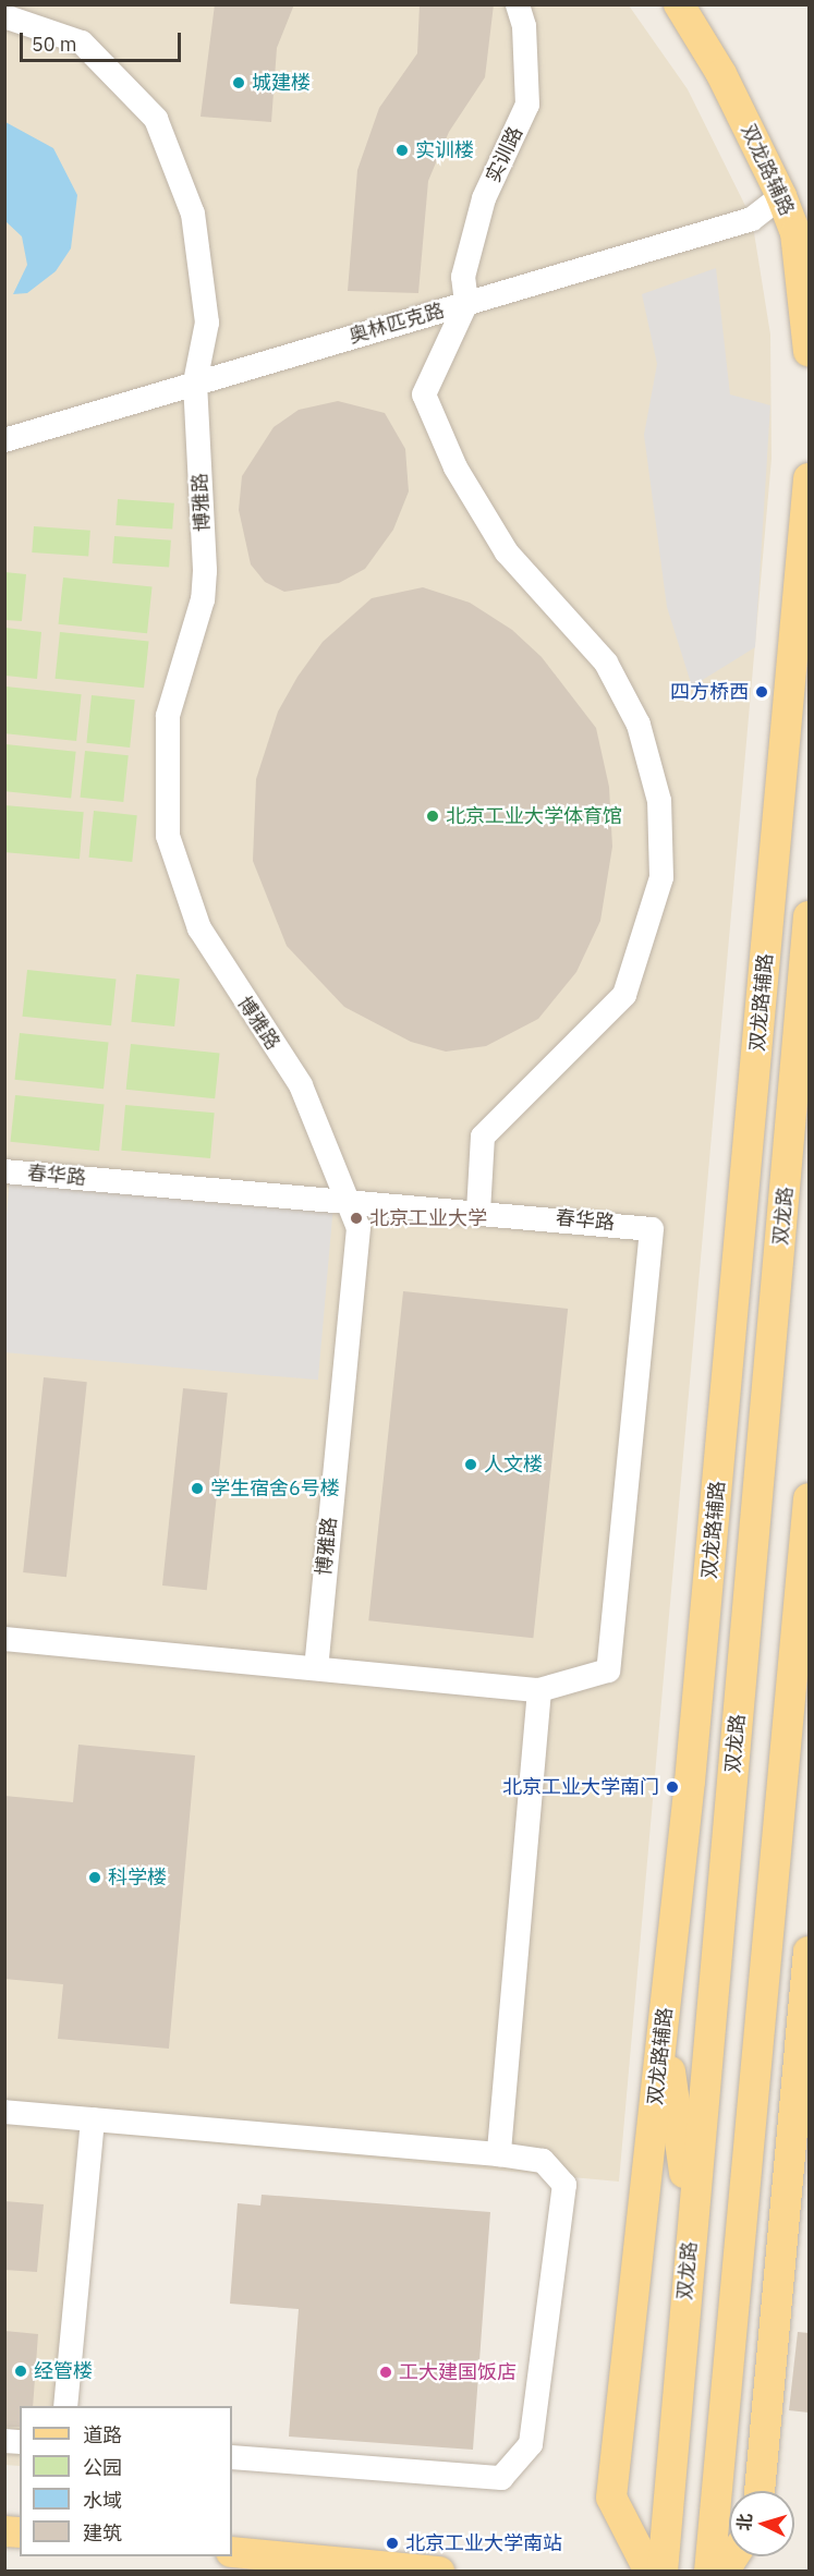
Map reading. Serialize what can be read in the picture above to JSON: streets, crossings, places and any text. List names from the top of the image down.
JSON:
{
  "streets": {
    "main road": ["双龙路辅路", "双龙路"],
    "street": [
      "实训路",
      "奥林匹克路",
      "博雅路",
      "春华路"
    ]
  },
  "crossings": [
    ["实训路", "奥林匹克路"],
    ["双龙路辅路", "奥林匹克路"],
    ["奥林匹克路", "博雅路"],
    ["博雅路", "春华路"]
  ],
  "places": [
    "城建楼",
    "实训楼",
    "四方桥西",
    "北京工业大学体育馆",
    "北京工业大学",
    "人文楼",
    "学生宿舍6号楼",
    "北京工业大学南门",
    "科学楼",
    "经管楼",
    "工大建国饭店",
    "北京工业大学南站"
  ],
  "legend": [
    "道路",
    "公园",
    "水域",
    "建筑"
  ],
  "scale_bar": "50 m",
  "north": "left"
}
